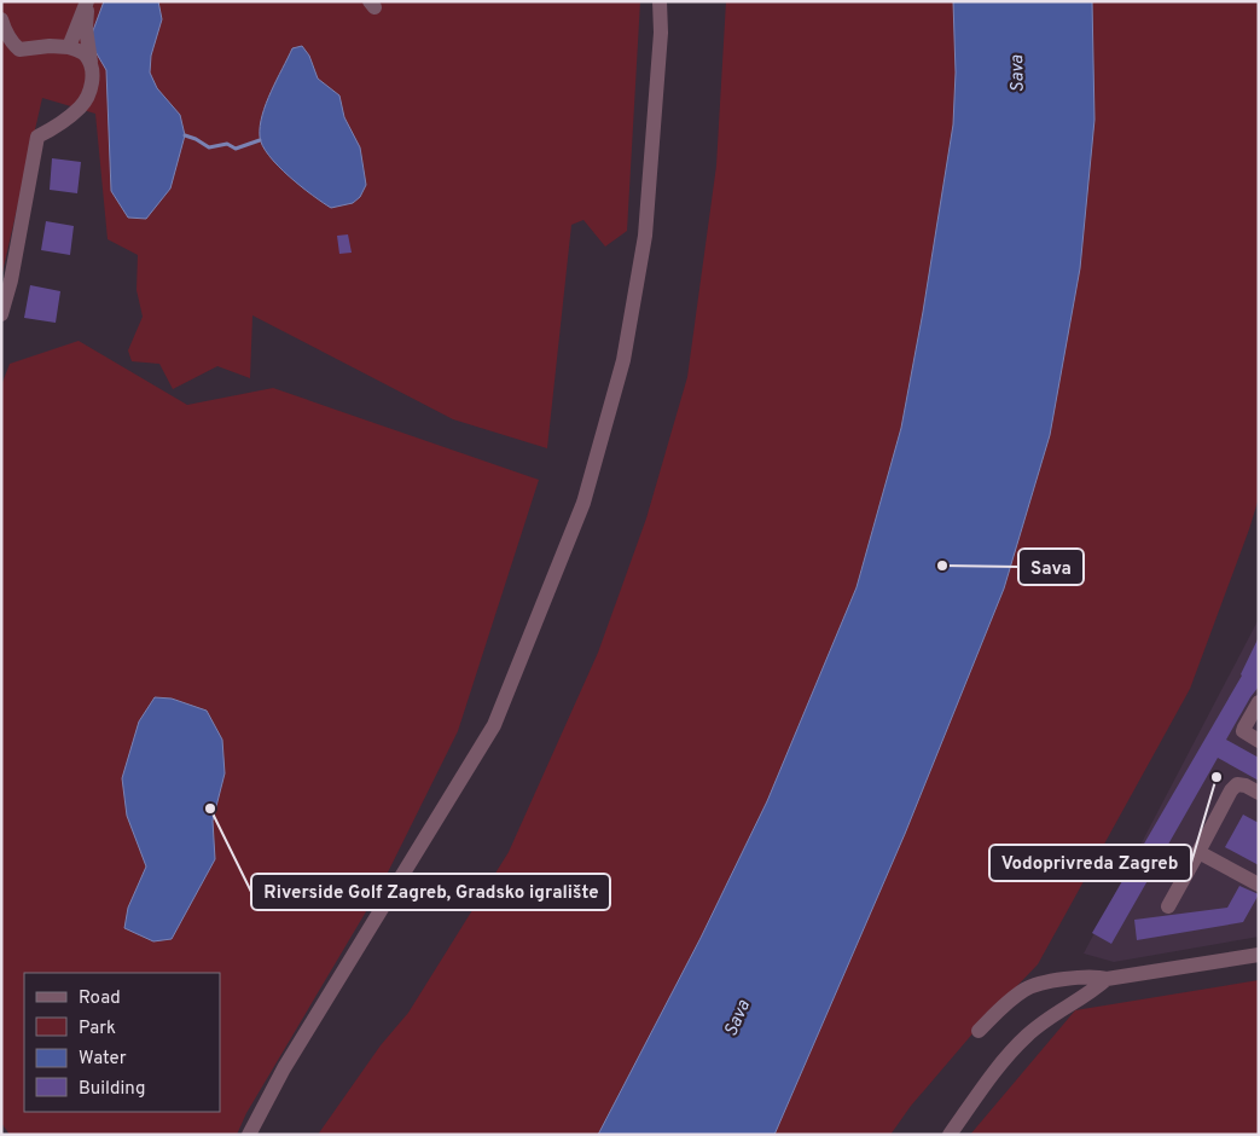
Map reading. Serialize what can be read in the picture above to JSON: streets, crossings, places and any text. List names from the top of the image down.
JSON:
{
  "water": ["Sava"],
  "places": ["Sava", "Vodoprivreda Zagreb", "Riverside Golf Zagreb, Gradsko igralište"],
  "legend": [
    "Road",
    "Park",
    "Water",
    "Building"
  ]
}
